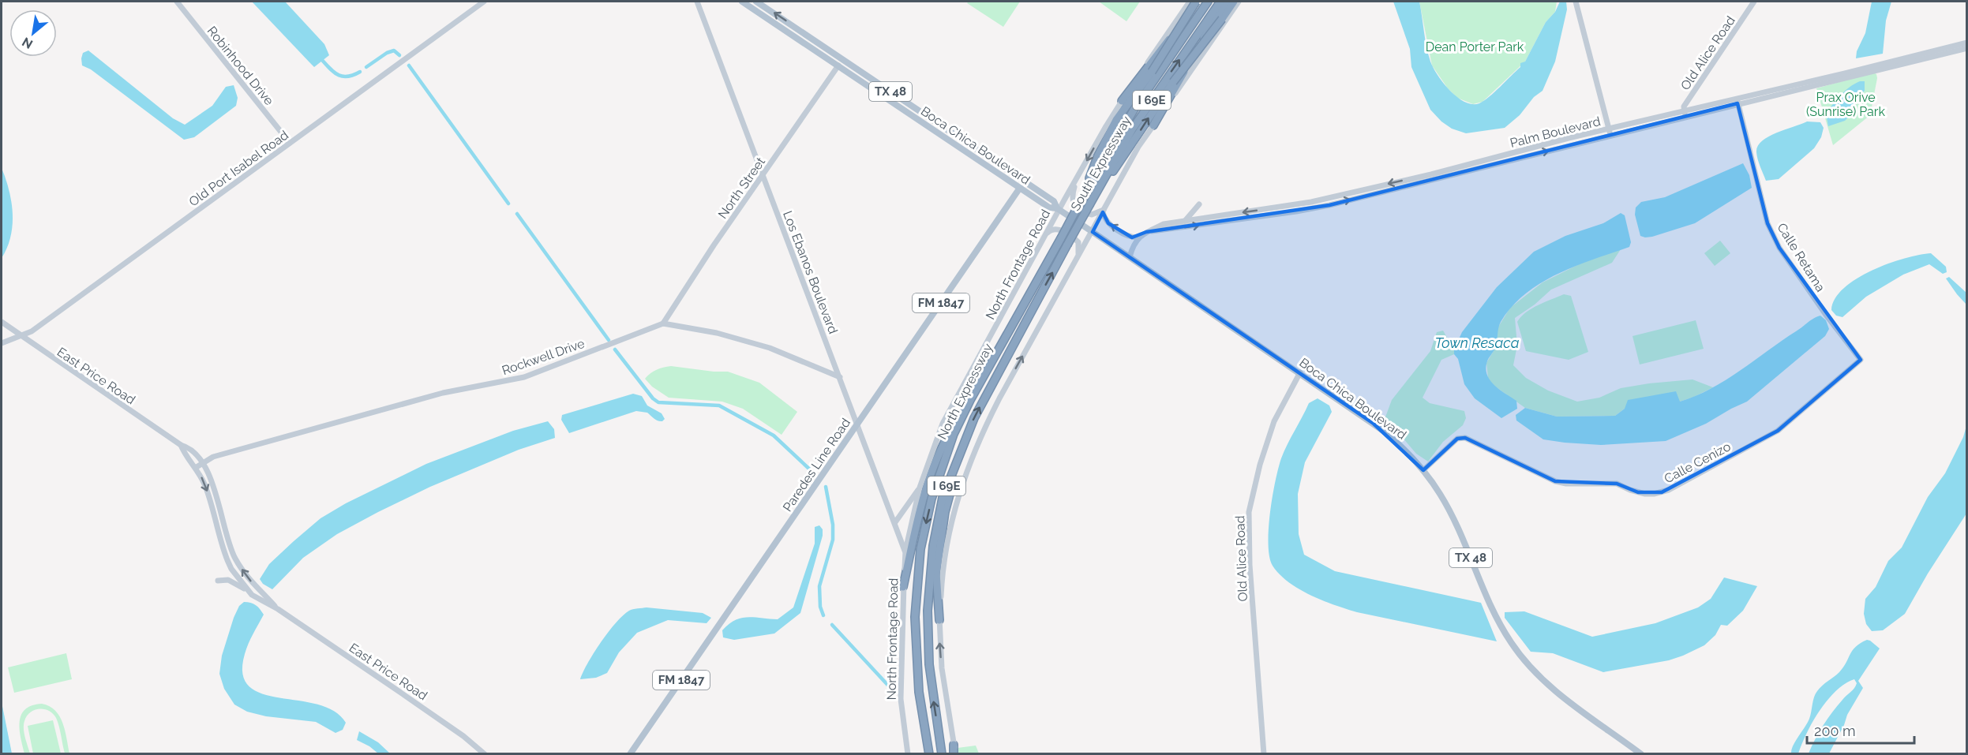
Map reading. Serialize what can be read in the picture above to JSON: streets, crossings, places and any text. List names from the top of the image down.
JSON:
{
  "streets": {
    "highway": ["I 69E", "South Expressway", "North Expressway"],
    "main road": [
      "Old Alice Road",
      "Robinhood Drive",
      "TX 48",
      "Palm Boulevard",
      "Boca Chica Boulevard",
      "Old Port Isabel Road",
      "North Street",
      "Calle Retama",
      "North Frontage Road",
      "Los Ebanos Boulevard",
      "FM 1847",
      "Rockwell Drive",
      "East Price Road",
      "Calle Cenizo",
      "Paredes Line Road"
    ]
  },
  "crossings": [
    ["Old Alice Road", "Palm Boulevard"],
    ["Old Alice Road", "Boca Chica Boulevard"],
    ["Robinhood Drive", "Old Port Isabel Road"],
    ["Palm Boulevard", "Calle Retama"],
    ["Boca Chica Boulevard", "South Expressway"],
    ["Boca Chica Boulevard", "North Street"],
    ["Boca Chica Boulevard", "North Frontage Road"],
    ["Boca Chica Boulevard", "Calle Cenizo"],
    ["Boca Chica Boulevard", "Paredes Line Road"],
    ["South Expressway", "North Expressway"],
    ["Old Port Isabel Road", "East Price Road"],
    ["North Street", "Los Ebanos Boulevard"],
    ["North Street", "Rockwell Drive"],
    ["Calle Retama", "Calle Cenizo"],
    ["North Frontage Road", "Los Ebanos Boulevard"],
    ["Los Ebanos Boulevard", "Paredes Line Road"],
    ["Rockwell Drive", "East Price Road"]
  ],
  "water": ["Town Resaca"],
  "parks": ["Dean Porter Park", "Prax Orive (Sunrise) Park"],
  "scale_bar": "200 m",
  "north": "bottom left"
}
